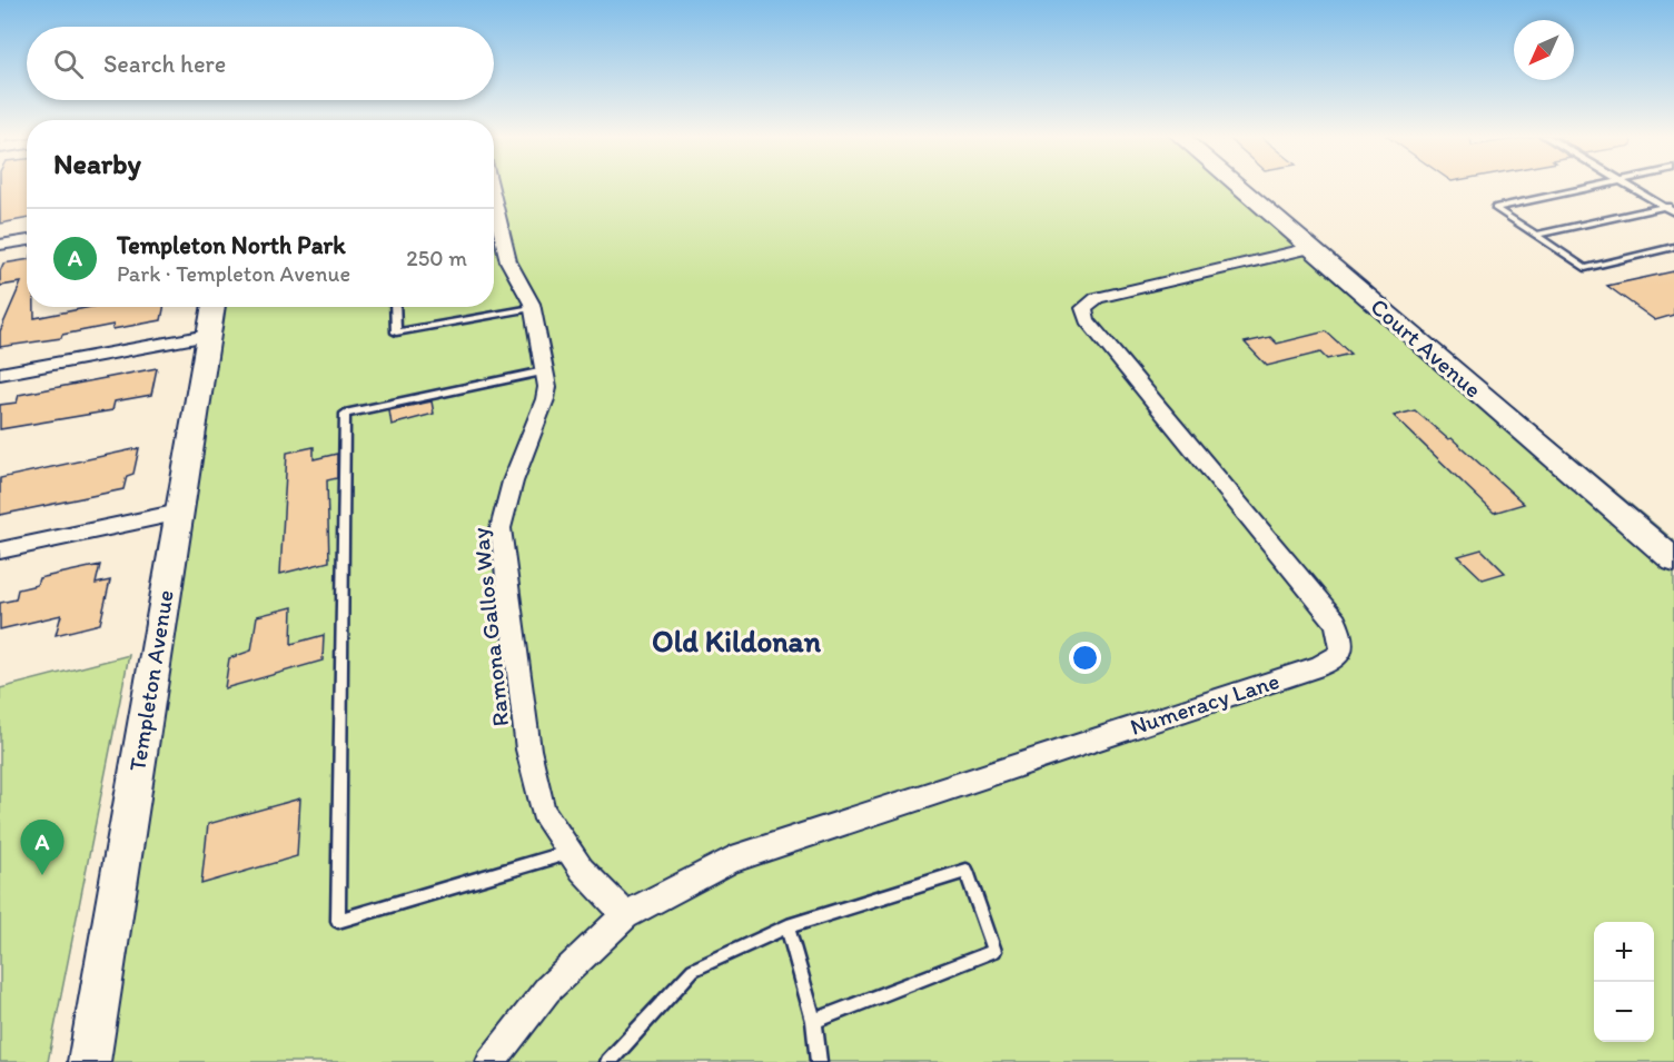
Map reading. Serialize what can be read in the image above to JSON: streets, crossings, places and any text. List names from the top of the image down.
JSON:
{
  "streets": {
    "street": [
      "Court Avenue",
      "Ramona Gallos Way",
      "Templeton Avenue",
      "Numeracy Lane"
    ]
  },
  "crossings": [
    ["Court Avenue", "Numeracy Lane"],
    ["Ramona Gallos Way", "Numeracy Lane"]
  ],
  "districts": ["Old Kildonan"],
  "north": "bottom left",
  "page": {
    "search": "Search here",
    "heading": "Nearby",
    "list": [
      {
        "mark": "A",
        "name": "Templeton North Park",
        "note": "Park · Templeton Avenue",
        "value": "250 m"
      }
    ],
    "pins": "A",
    "map_buttons": ["+", "−"]
  }
}
